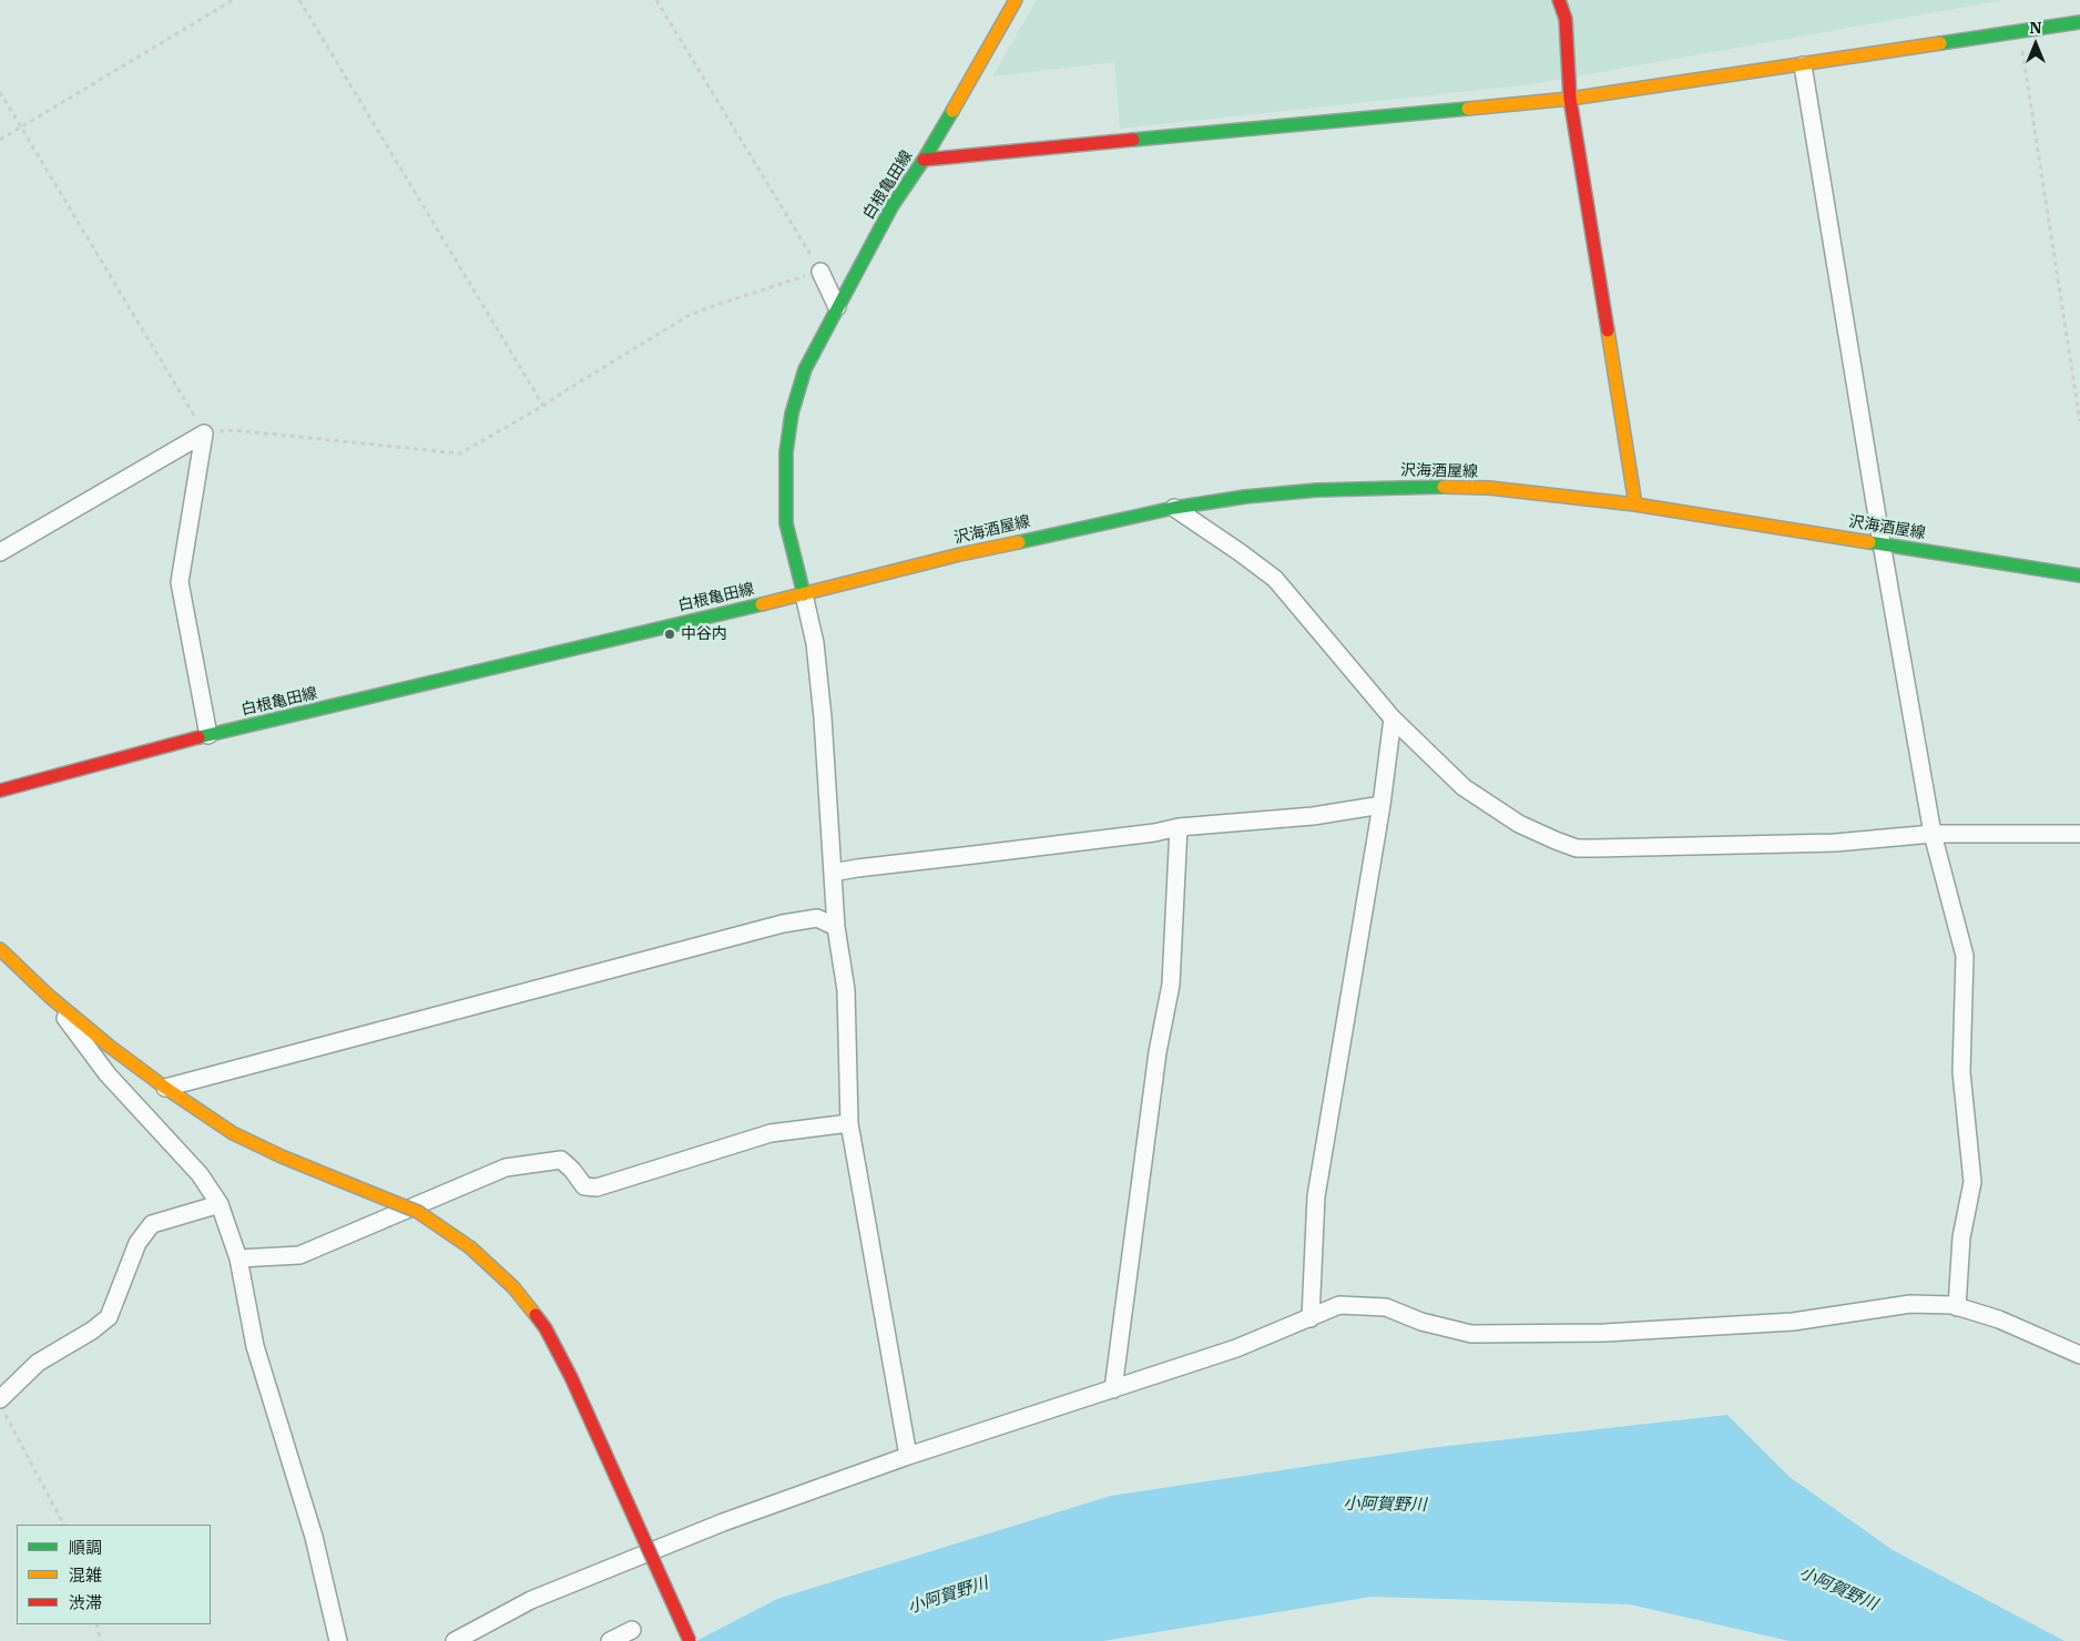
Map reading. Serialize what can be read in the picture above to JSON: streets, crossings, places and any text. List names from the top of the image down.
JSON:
{
  "streets": {
    "main road": ["白根亀田線", "沢海酒屋線"]
  },
  "crossings": [
    ["白根亀田線", "沢海酒屋線"]
  ],
  "water": ["小阿賀野川"],
  "places": ["中谷内"],
  "legend": ["順調", "混雑", "渋滞"],
  "north": "top"
}
